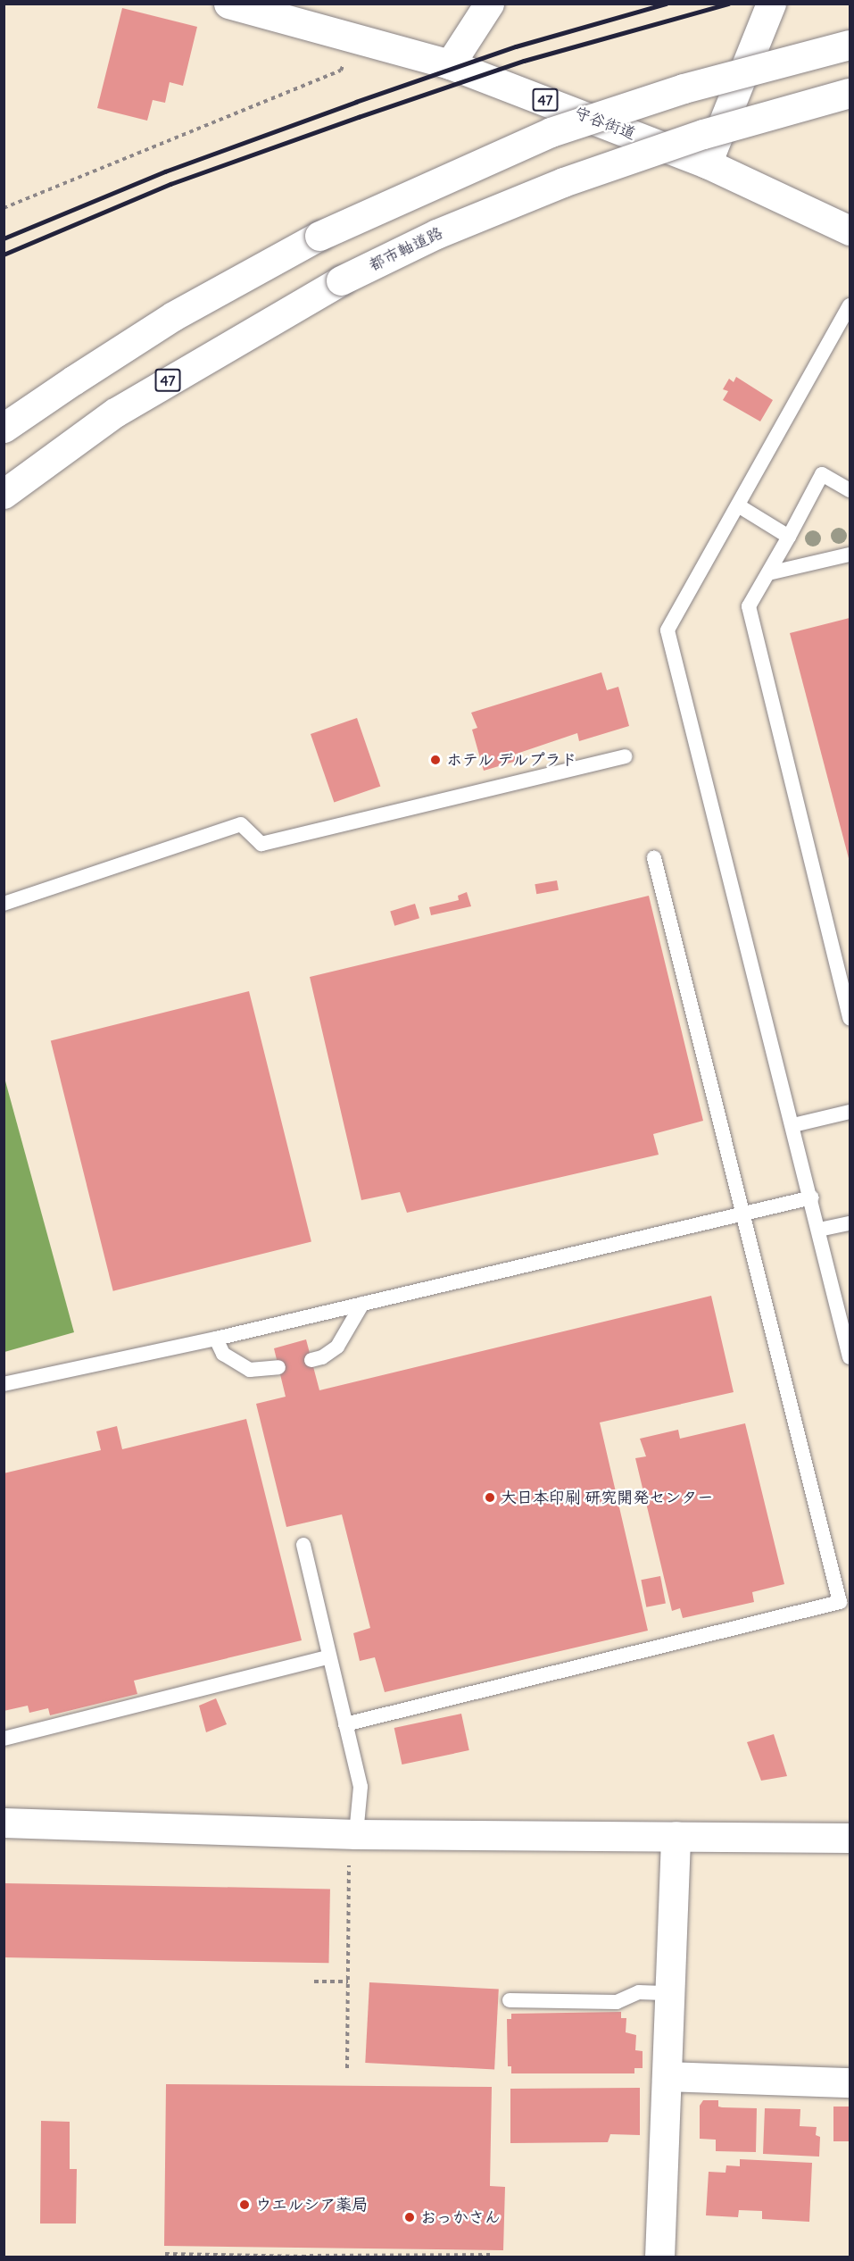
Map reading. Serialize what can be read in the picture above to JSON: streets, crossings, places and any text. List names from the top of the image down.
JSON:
{
  "streets": {
    "main road": ["47", "守谷街道", "都市軸道路"]
  },
  "places": [
    "ホテル デルプラド",
    "大日本印刷 研究開発センター",
    "ウエルシア薬局",
    "おっかさん"
  ]
}
